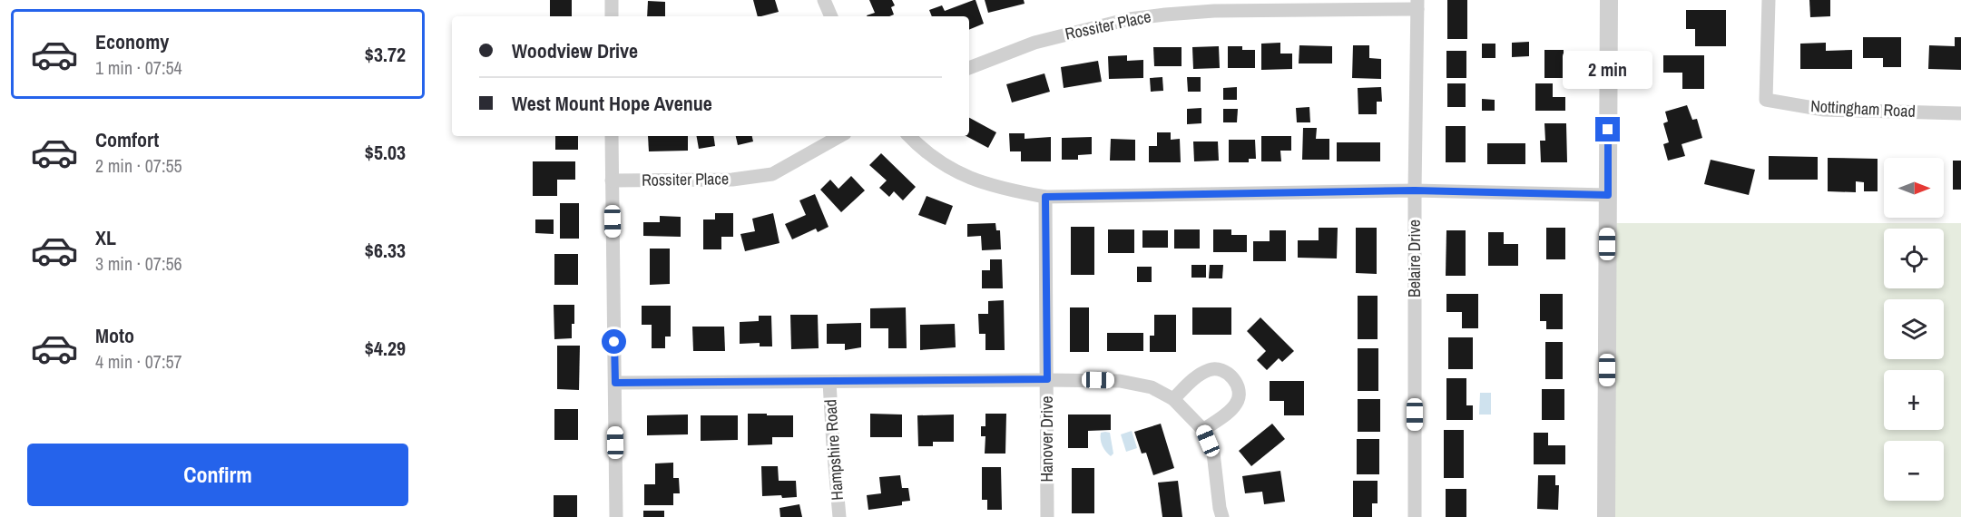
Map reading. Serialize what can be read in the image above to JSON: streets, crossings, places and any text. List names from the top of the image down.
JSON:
{
  "streets": {
    "street": [
      "Rossiter Place",
      "Nottingham Road",
      "Belaire Drive",
      "Hanover Drive",
      "Hampshire Road"
    ]
  },
  "crossings": [
    ["Rossiter Place", "Belaire Drive"]
  ],
  "north": "right",
  "page": {
    "list": [
      {
        "name": "Economy",
        "note": "1 min · 07:54",
        "value": "$3.72"
      },
      {
        "name": "Comfort",
        "note": "2 min · 07:55",
        "value": "$5.03"
      },
      {
        "name": "XL",
        "note": "3 min · 07:56",
        "value": "$6.33"
      },
      {
        "name": "Moto",
        "note": "4 min · 07:57",
        "value": "$4.29"
      }
    ],
    "banner": ["Woodview Drive", "West Mount Hope Avenue"],
    "bubble": "2 min",
    "map_buttons": ["+", "−"],
    "buttons": "Confirm"
  }
}
